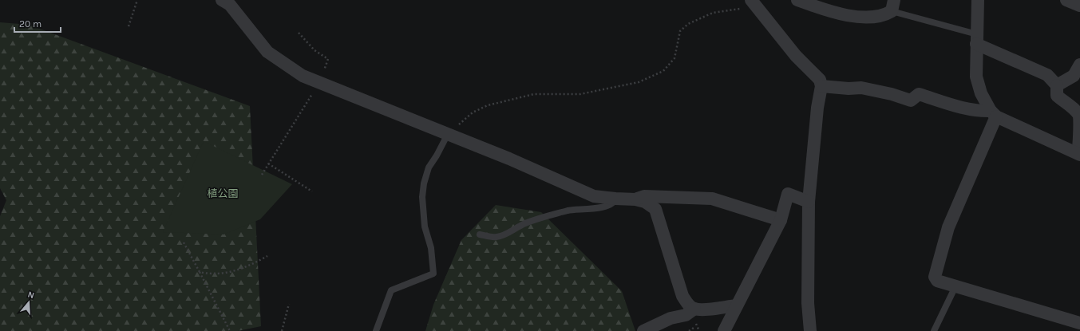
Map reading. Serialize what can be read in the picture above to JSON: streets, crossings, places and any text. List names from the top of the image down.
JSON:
{
  "parks": ["植公園"],
  "scale_bar": "20 m",
  "north": "top"
}
